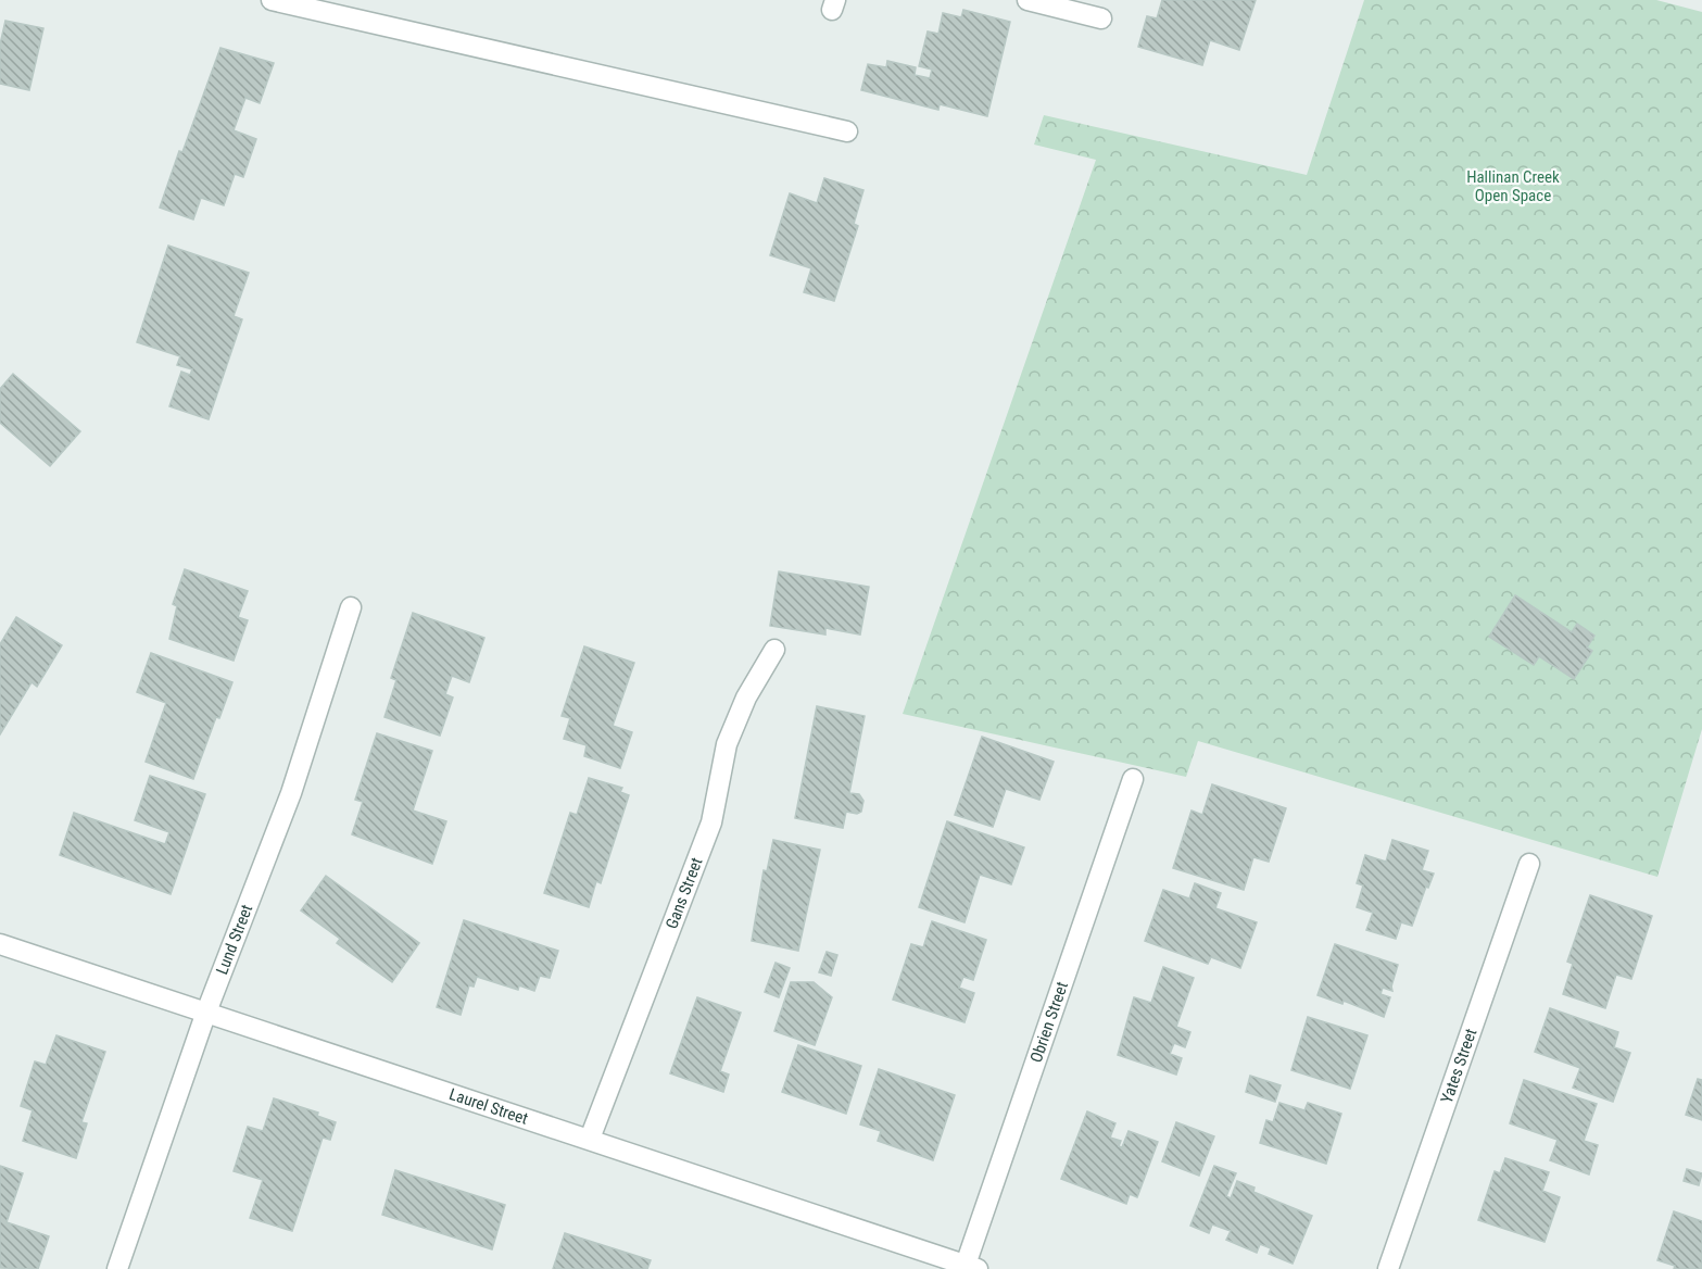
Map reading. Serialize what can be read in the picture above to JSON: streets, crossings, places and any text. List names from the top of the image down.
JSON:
{
  "streets": {
    "street": [
      "Gans Street",
      "Lund Street",
      "Obrien Street",
      "Yates Street",
      "Laurel Street"
    ]
  },
  "crossings": [
    ["Gans Street", "Laurel Street"],
    ["Lund Street", "Laurel Street"],
    ["Obrien Street", "Laurel Street"]
  ],
  "parks": ["Hallinan Creek Open Space"]
}
